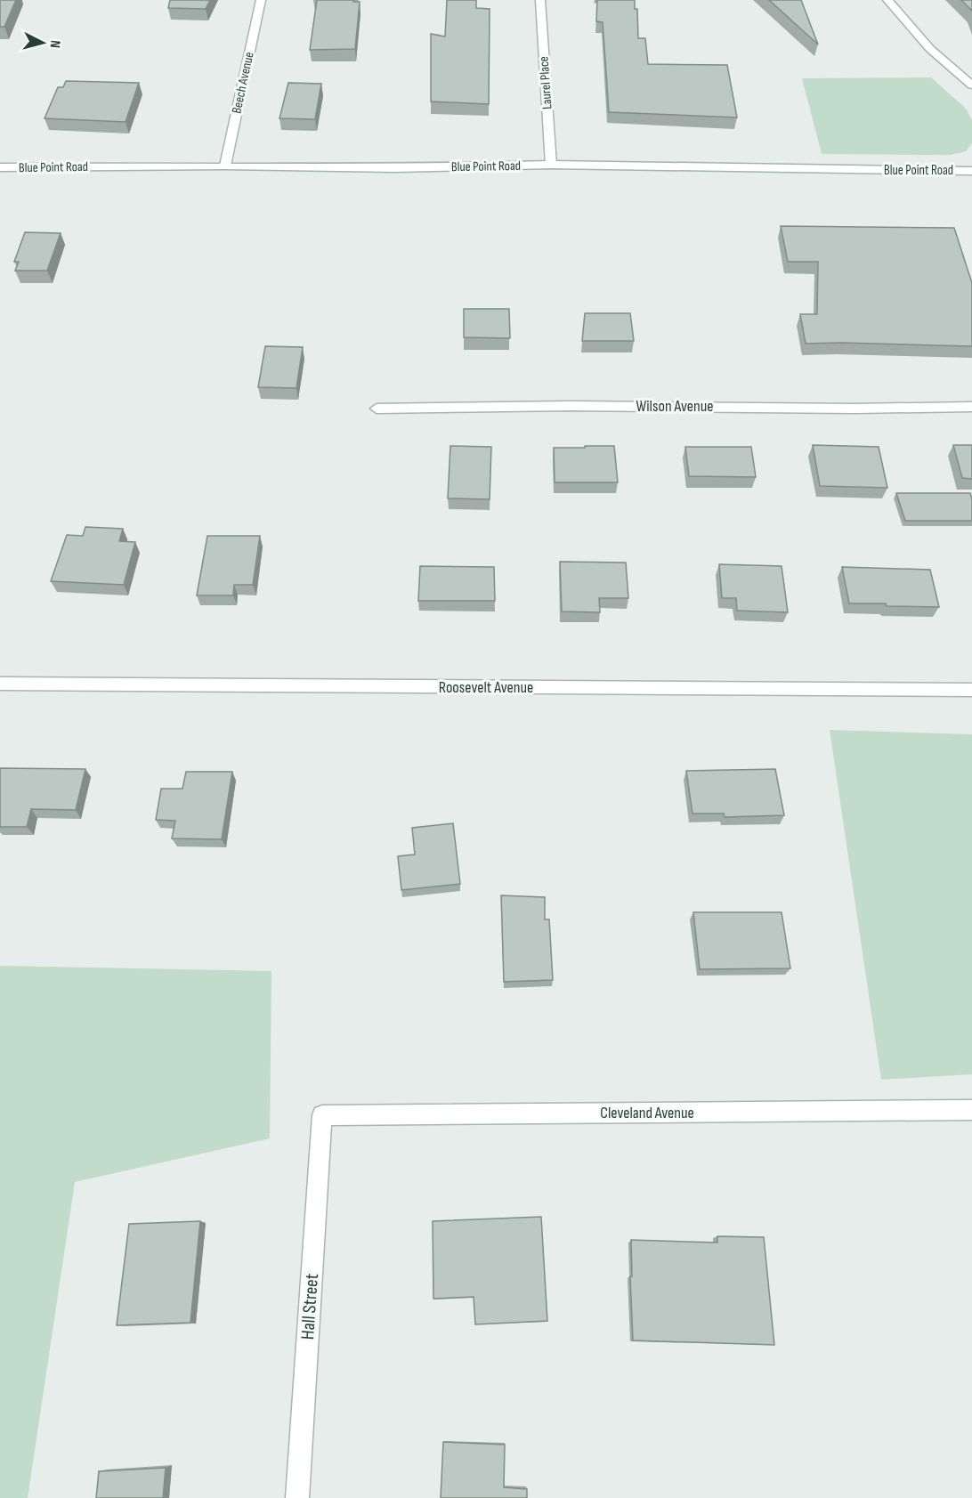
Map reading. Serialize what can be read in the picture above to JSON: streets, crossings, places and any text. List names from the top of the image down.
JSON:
{
  "streets": {
    "street": [
      "Beech Avenue",
      "Laurel Place",
      "Blue Point Road",
      "Wilson Avenue",
      "Roosevelt Avenue",
      "Cleveland Avenue",
      "Hall Street"
    ]
  },
  "crossings": [
    ["Beech Avenue", "Blue Point Road"],
    ["Laurel Place", "Blue Point Road"],
    ["Cleveland Avenue", "Hall Street"]
  ],
  "north": "right"
}
